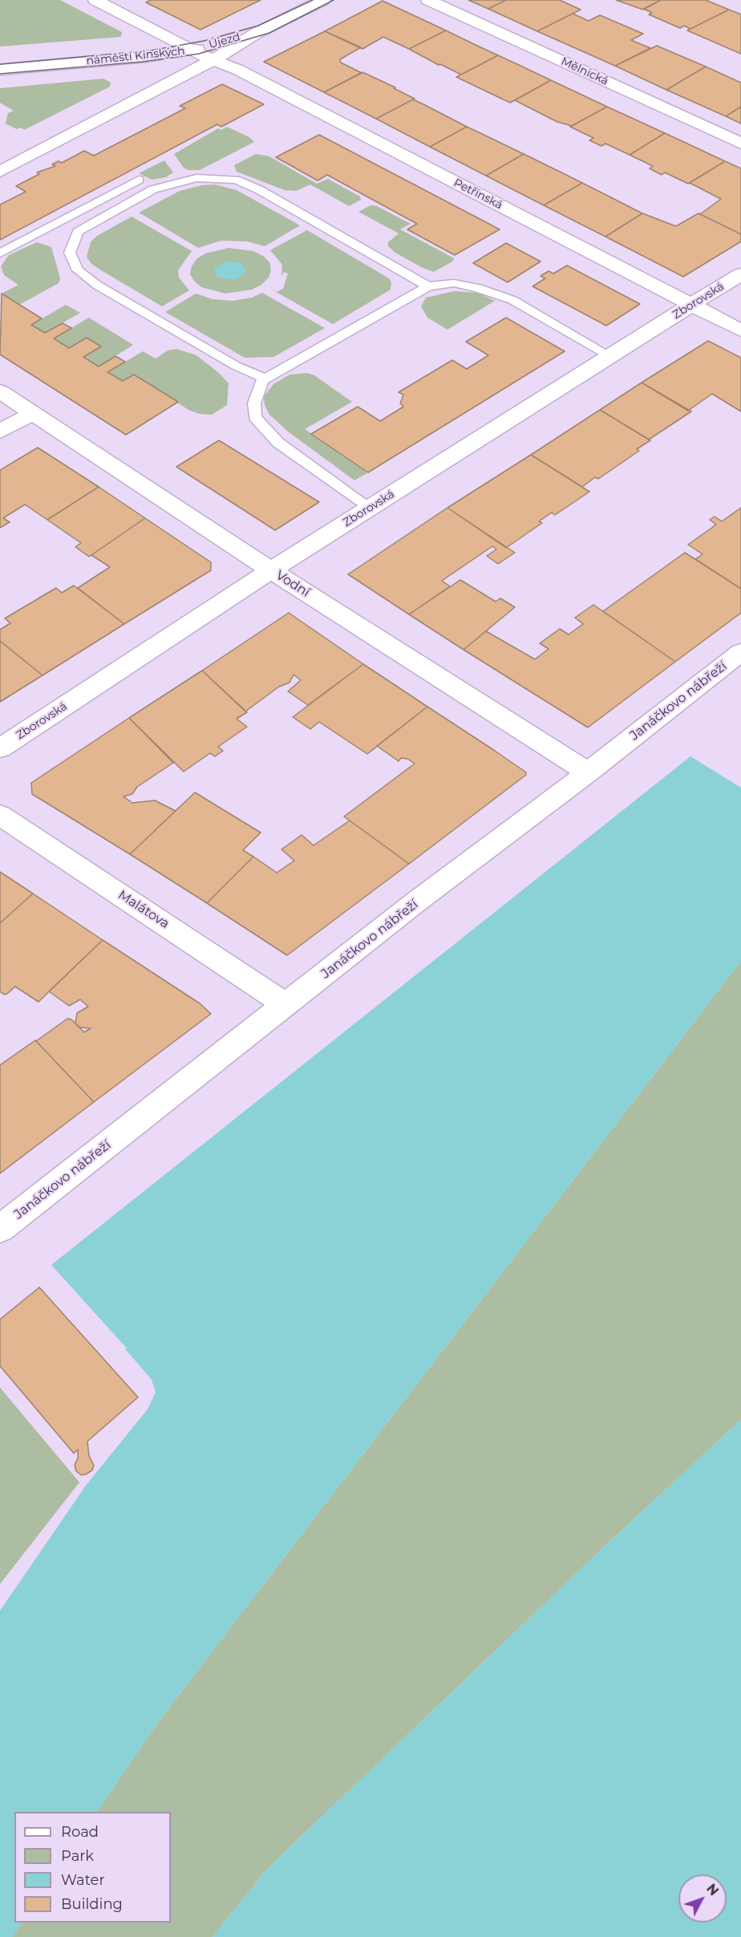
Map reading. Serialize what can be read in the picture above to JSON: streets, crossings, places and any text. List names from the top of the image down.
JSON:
{
  "streets": {
    "street": [
      "Újezd",
      "náměstí Kinských",
      "Mělnická",
      "Petřínská",
      "Zborovská",
      "Vodní",
      "Janáčkovo nábřeží",
      "Malátova"
    ]
  },
  "crossings": [
    ["Újezd", "náměstí Kinských"],
    ["Újezd", "Petřínská"],
    ["náměstí Kinských", "Petřínská"],
    ["Petřínská", "Zborovská"],
    ["Zborovská", "Vodní"],
    ["Vodní", "Janáčkovo nábřeží"],
    ["Janáčkovo nábřeží", "Malátova"]
  ],
  "legend": [
    "Road",
    "Park",
    "Water",
    "Building"
  ],
  "north": "top right"
}
